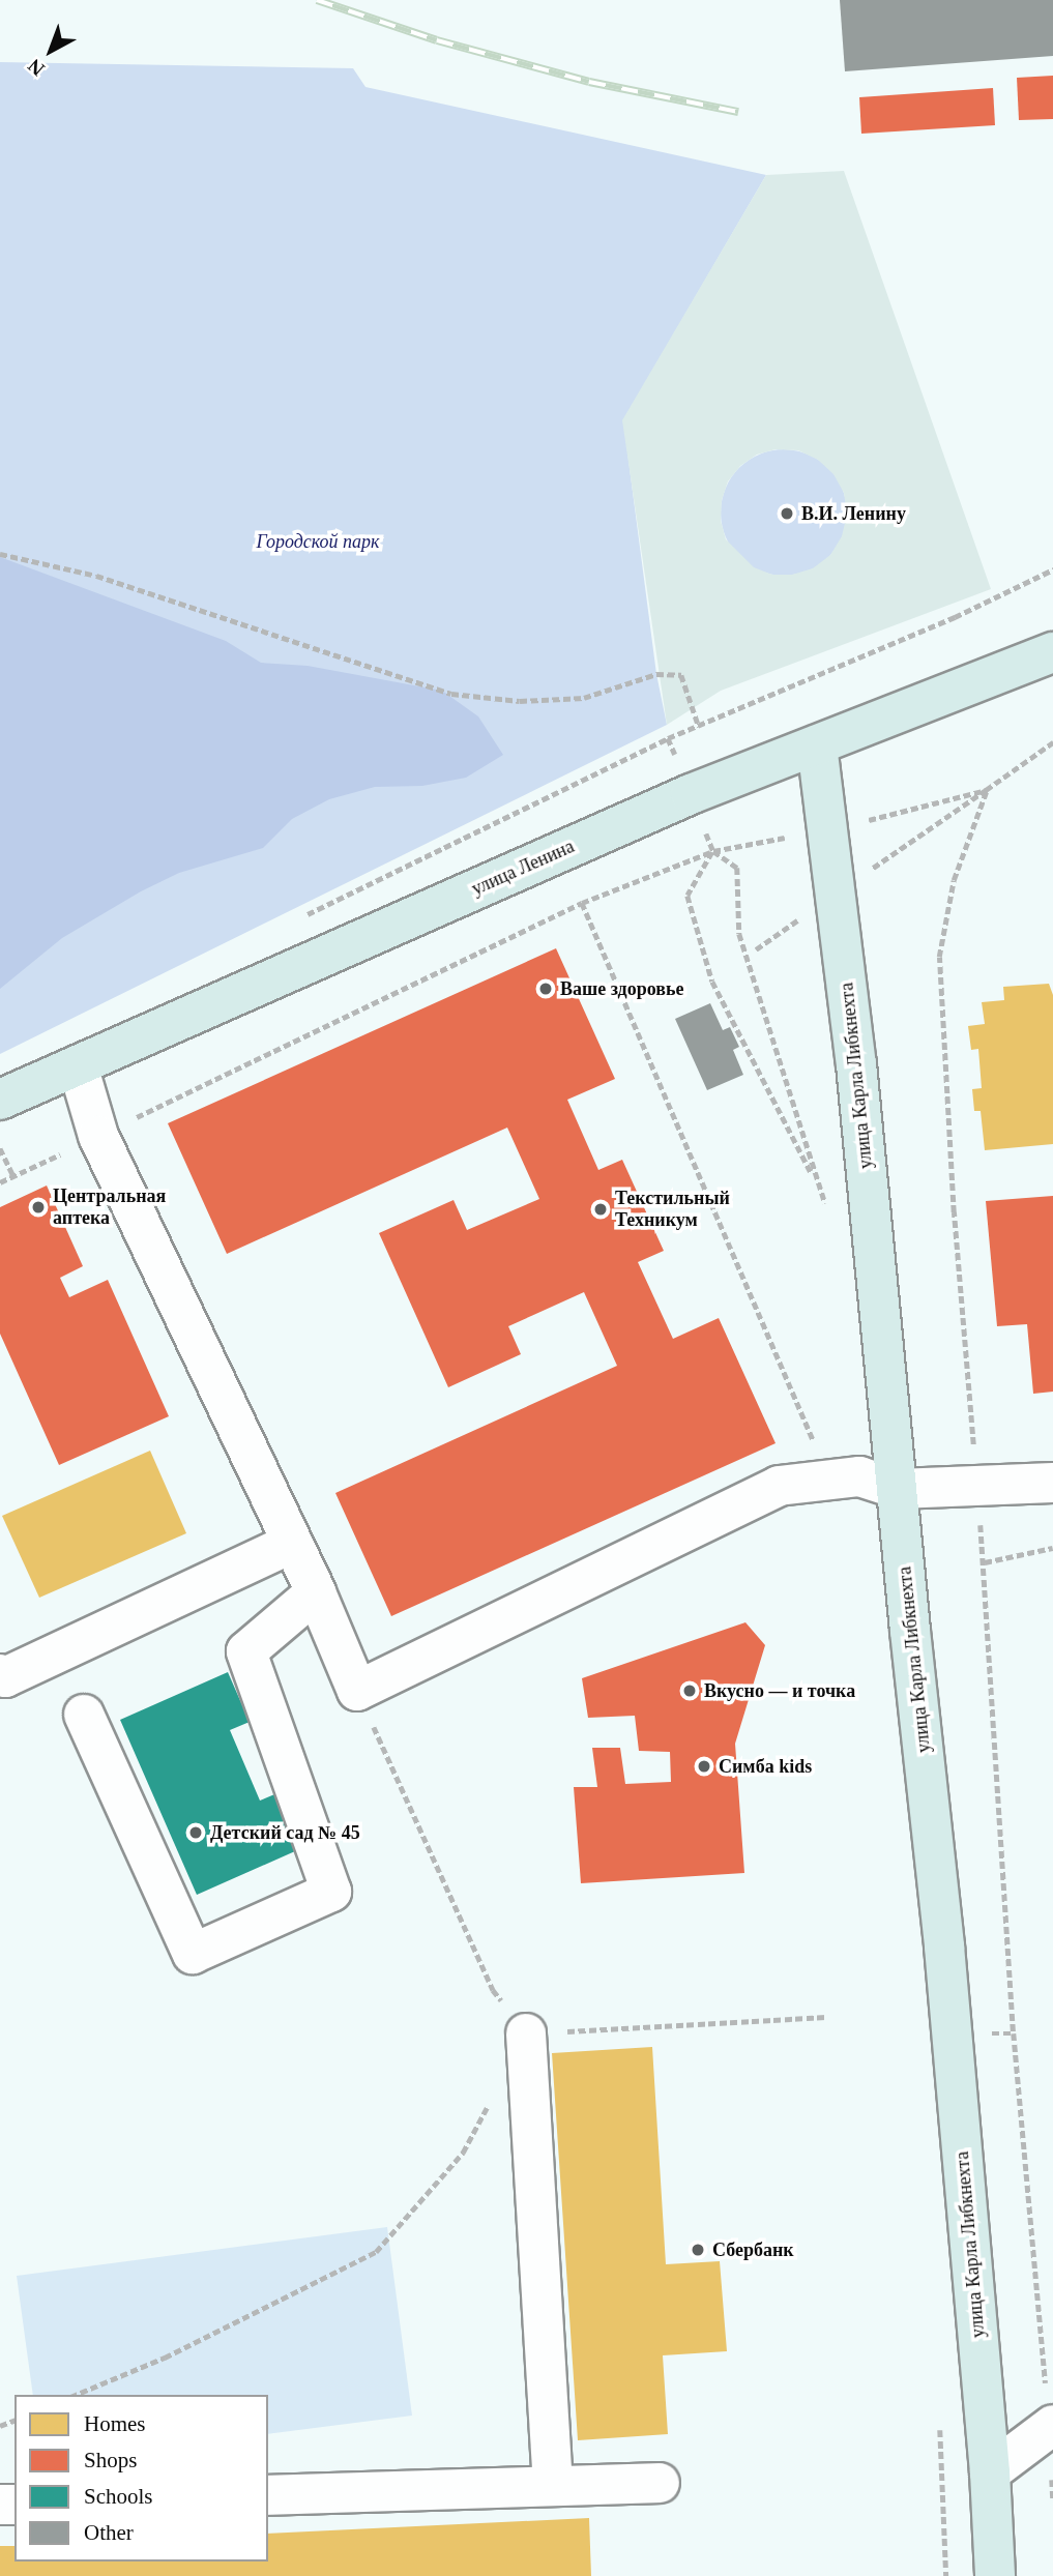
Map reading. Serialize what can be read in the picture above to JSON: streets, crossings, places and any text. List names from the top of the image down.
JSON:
{
  "streets": {
    "main road": ["улица Ленина", "улица Карла Либкнехта"]
  },
  "crossings": [
    ["улица Ленина", "улица Карла Либкнехта"]
  ],
  "parks": ["Городской парк"],
  "places": [
    "В.И. Ленину",
    "Ваше здоровье",
    "Центральная аптека",
    "Текстильный Техникум",
    "Вкусно — и точка",
    "Симба kids",
    "Детский сад № 45",
    "Сбербанк"
  ],
  "legend": [
    "Homes",
    "Shops",
    "Schools",
    "Other"
  ],
  "north": "bottom left"
}
